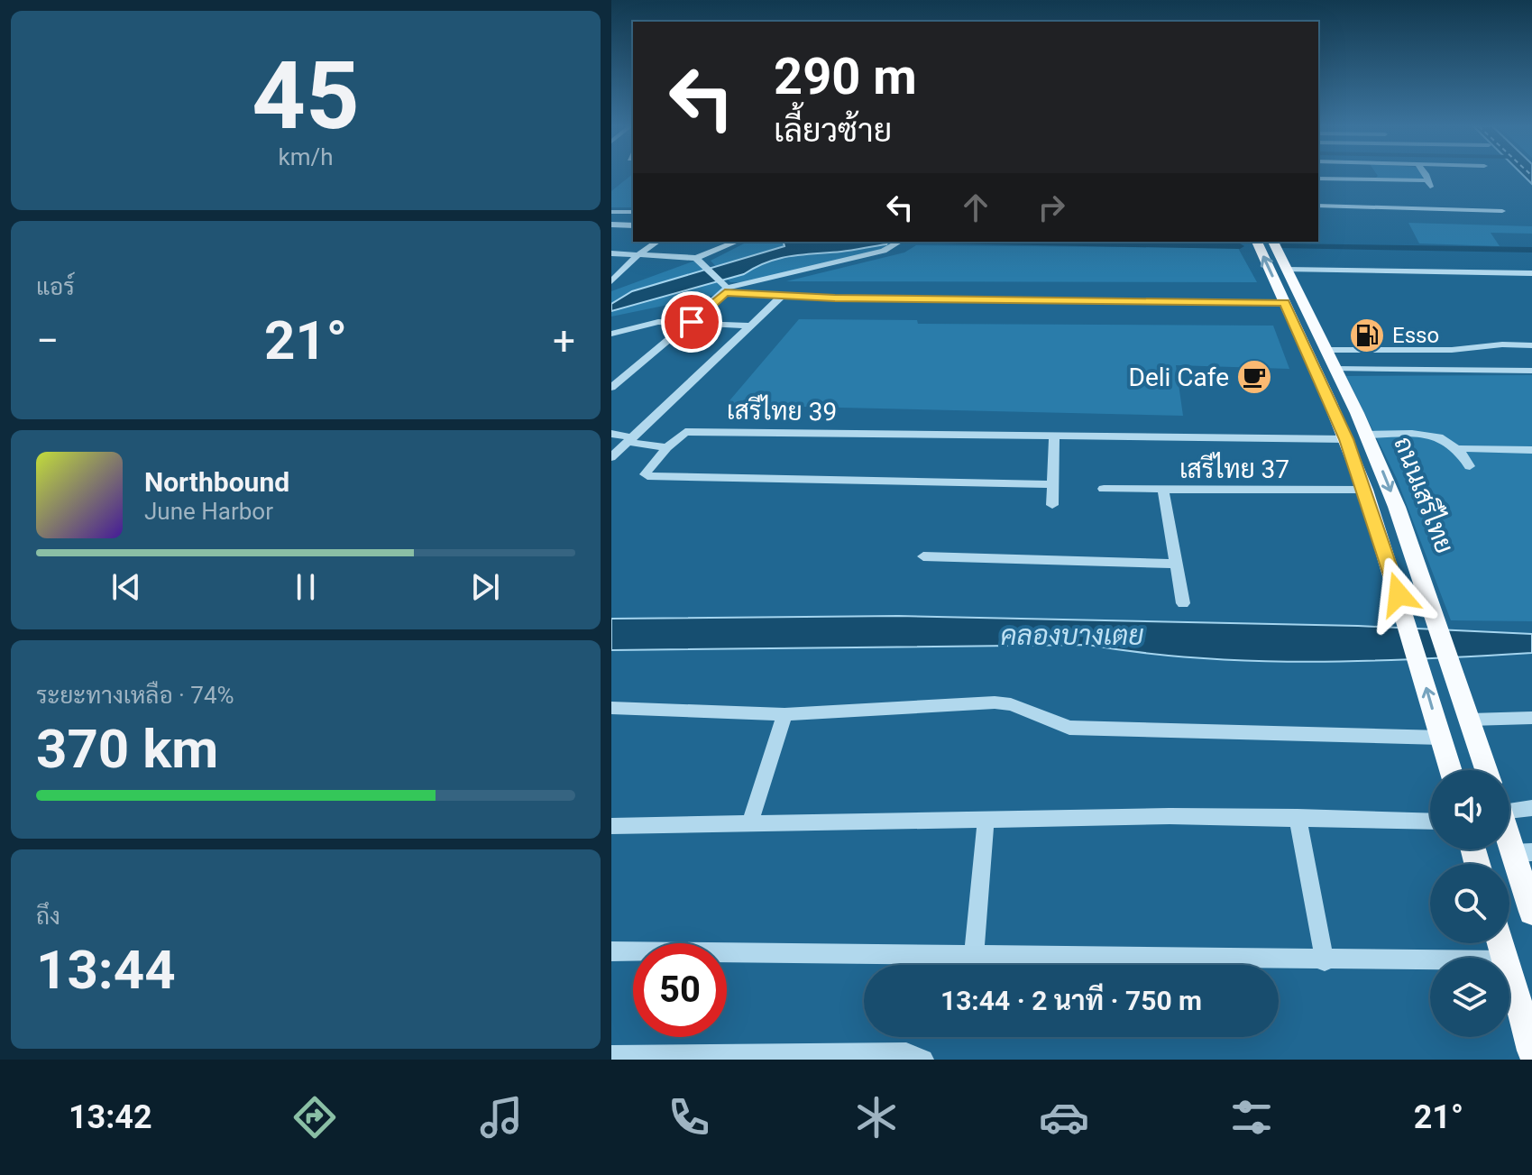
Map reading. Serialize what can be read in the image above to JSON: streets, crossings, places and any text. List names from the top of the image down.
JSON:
{
  "streets": {
    "main road": ["ถนนเสรีไทย"],
    "street": ["เสรีไทย 39", "เสรีไทย 37"]
  },
  "crossings": [
    ["เสรีไทย 39", "ถนนเสรีไทย"],
    ["เสรีไทย 37", "ถนนเสรีไทย"]
  ],
  "water": ["คลองบางเตย"],
  "places": {
    "fuel station": ["Esso"],
    "cafe": ["Deli Cafe"]
  },
  "page": {
    "tile": [
      ["45", "km/h"],
      "แอร์",
      ["ระยะทางเหลือ · 74%", "370 km"],
      ["ถึง", "13:44"]
    ],
    "turn": ["290 m", "เลี้ยวซ้าย"],
    "heat": ["−", "21°", "+"],
    "song": ["Northbound", "June Harbor"],
    "limit": "50",
    "trip": "13:44 · 2 นาที · 750 m",
    "tabs": ["13:42", "21°"]
  }
}
